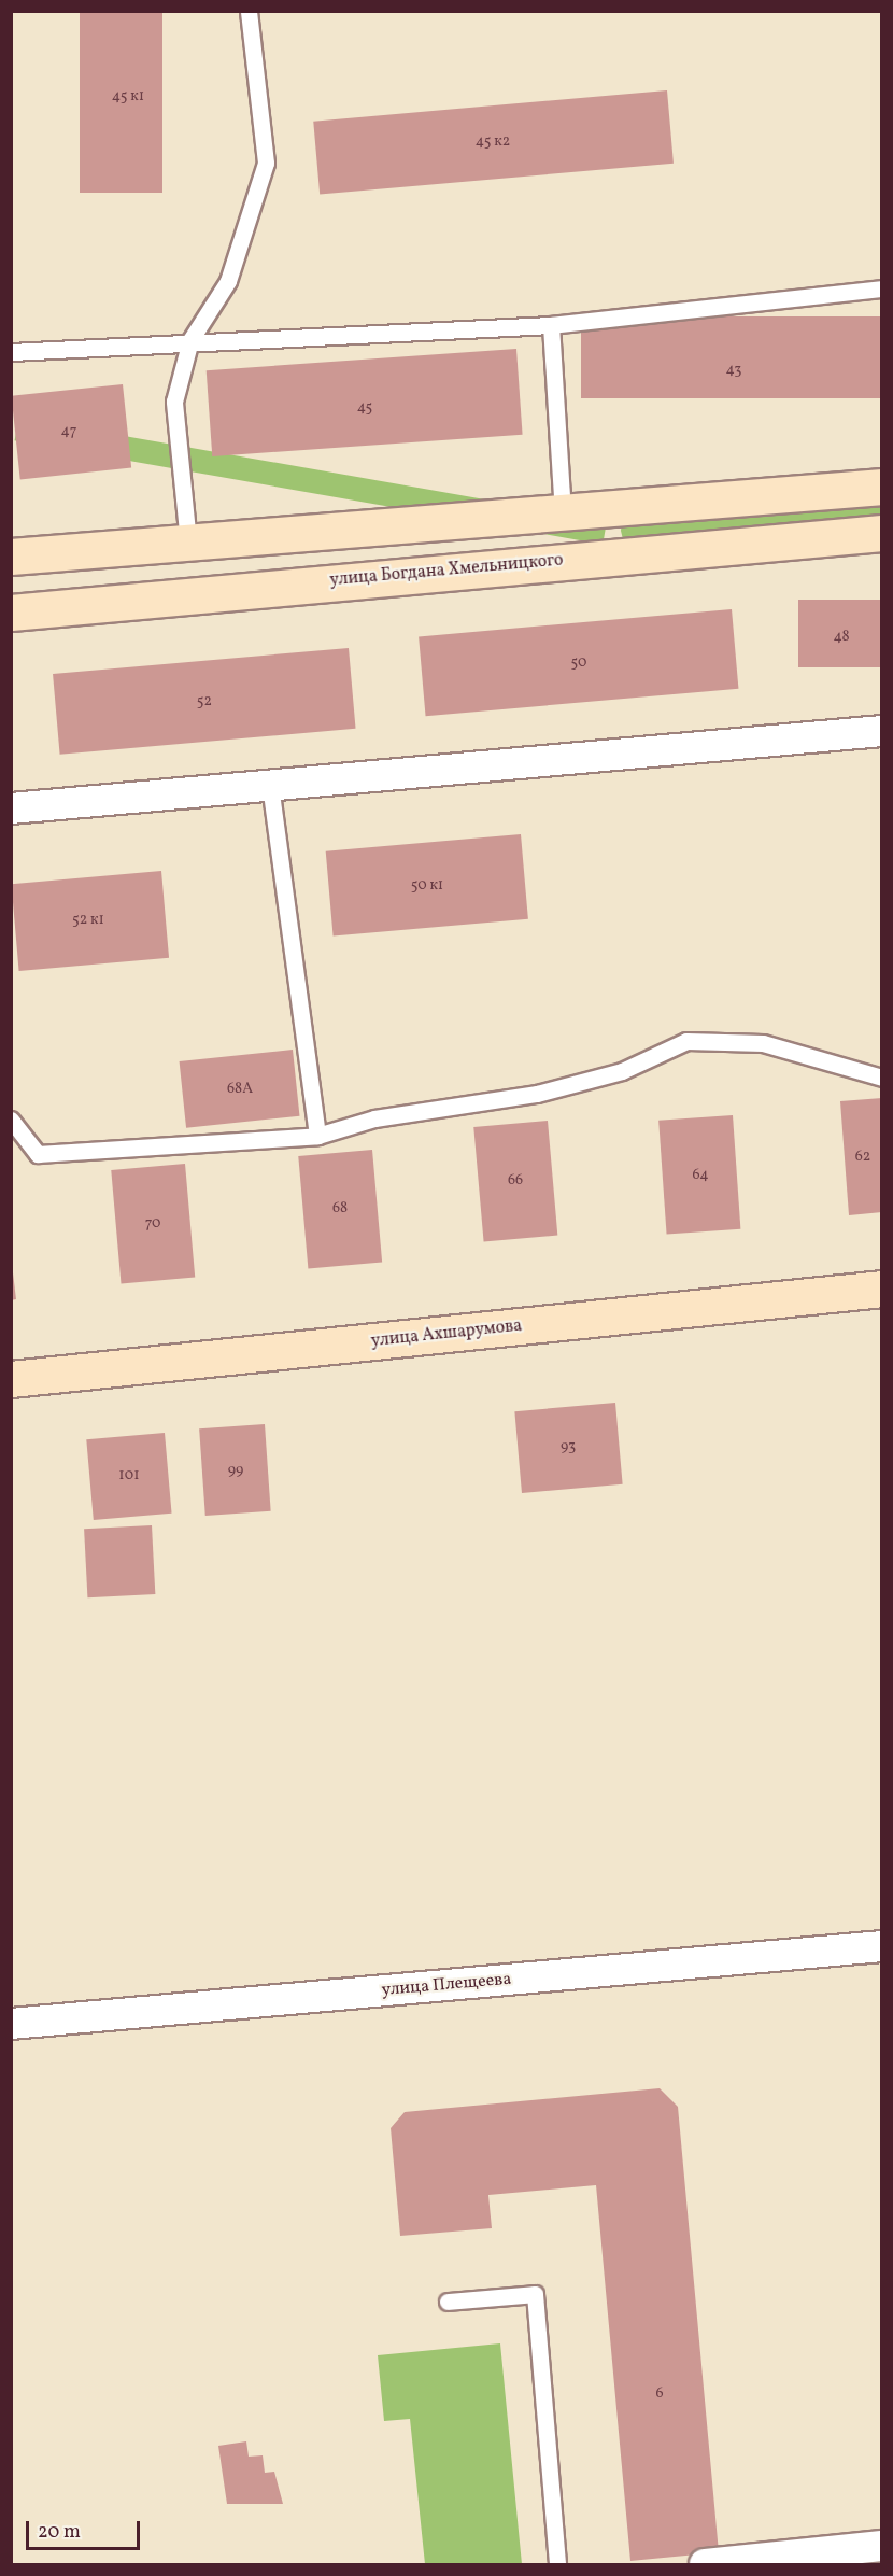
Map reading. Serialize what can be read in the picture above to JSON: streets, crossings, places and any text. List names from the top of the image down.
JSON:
{
  "streets": {
    "main road": ["улица Богдана Хмельницкого", "улица Ахшарумова"],
    "street": ["улица Плещеева"]
  },
  "house_numbers": [
    "45 к1",
    "45 к2",
    "43",
    "45",
    "47",
    "48",
    "50",
    "52",
    "50 к1",
    "52 к1",
    "68А",
    "62",
    "64",
    "66",
    "68",
    "70",
    "93",
    "99",
    "101",
    "6"
  ],
  "scale_bar": "20 m"
}
